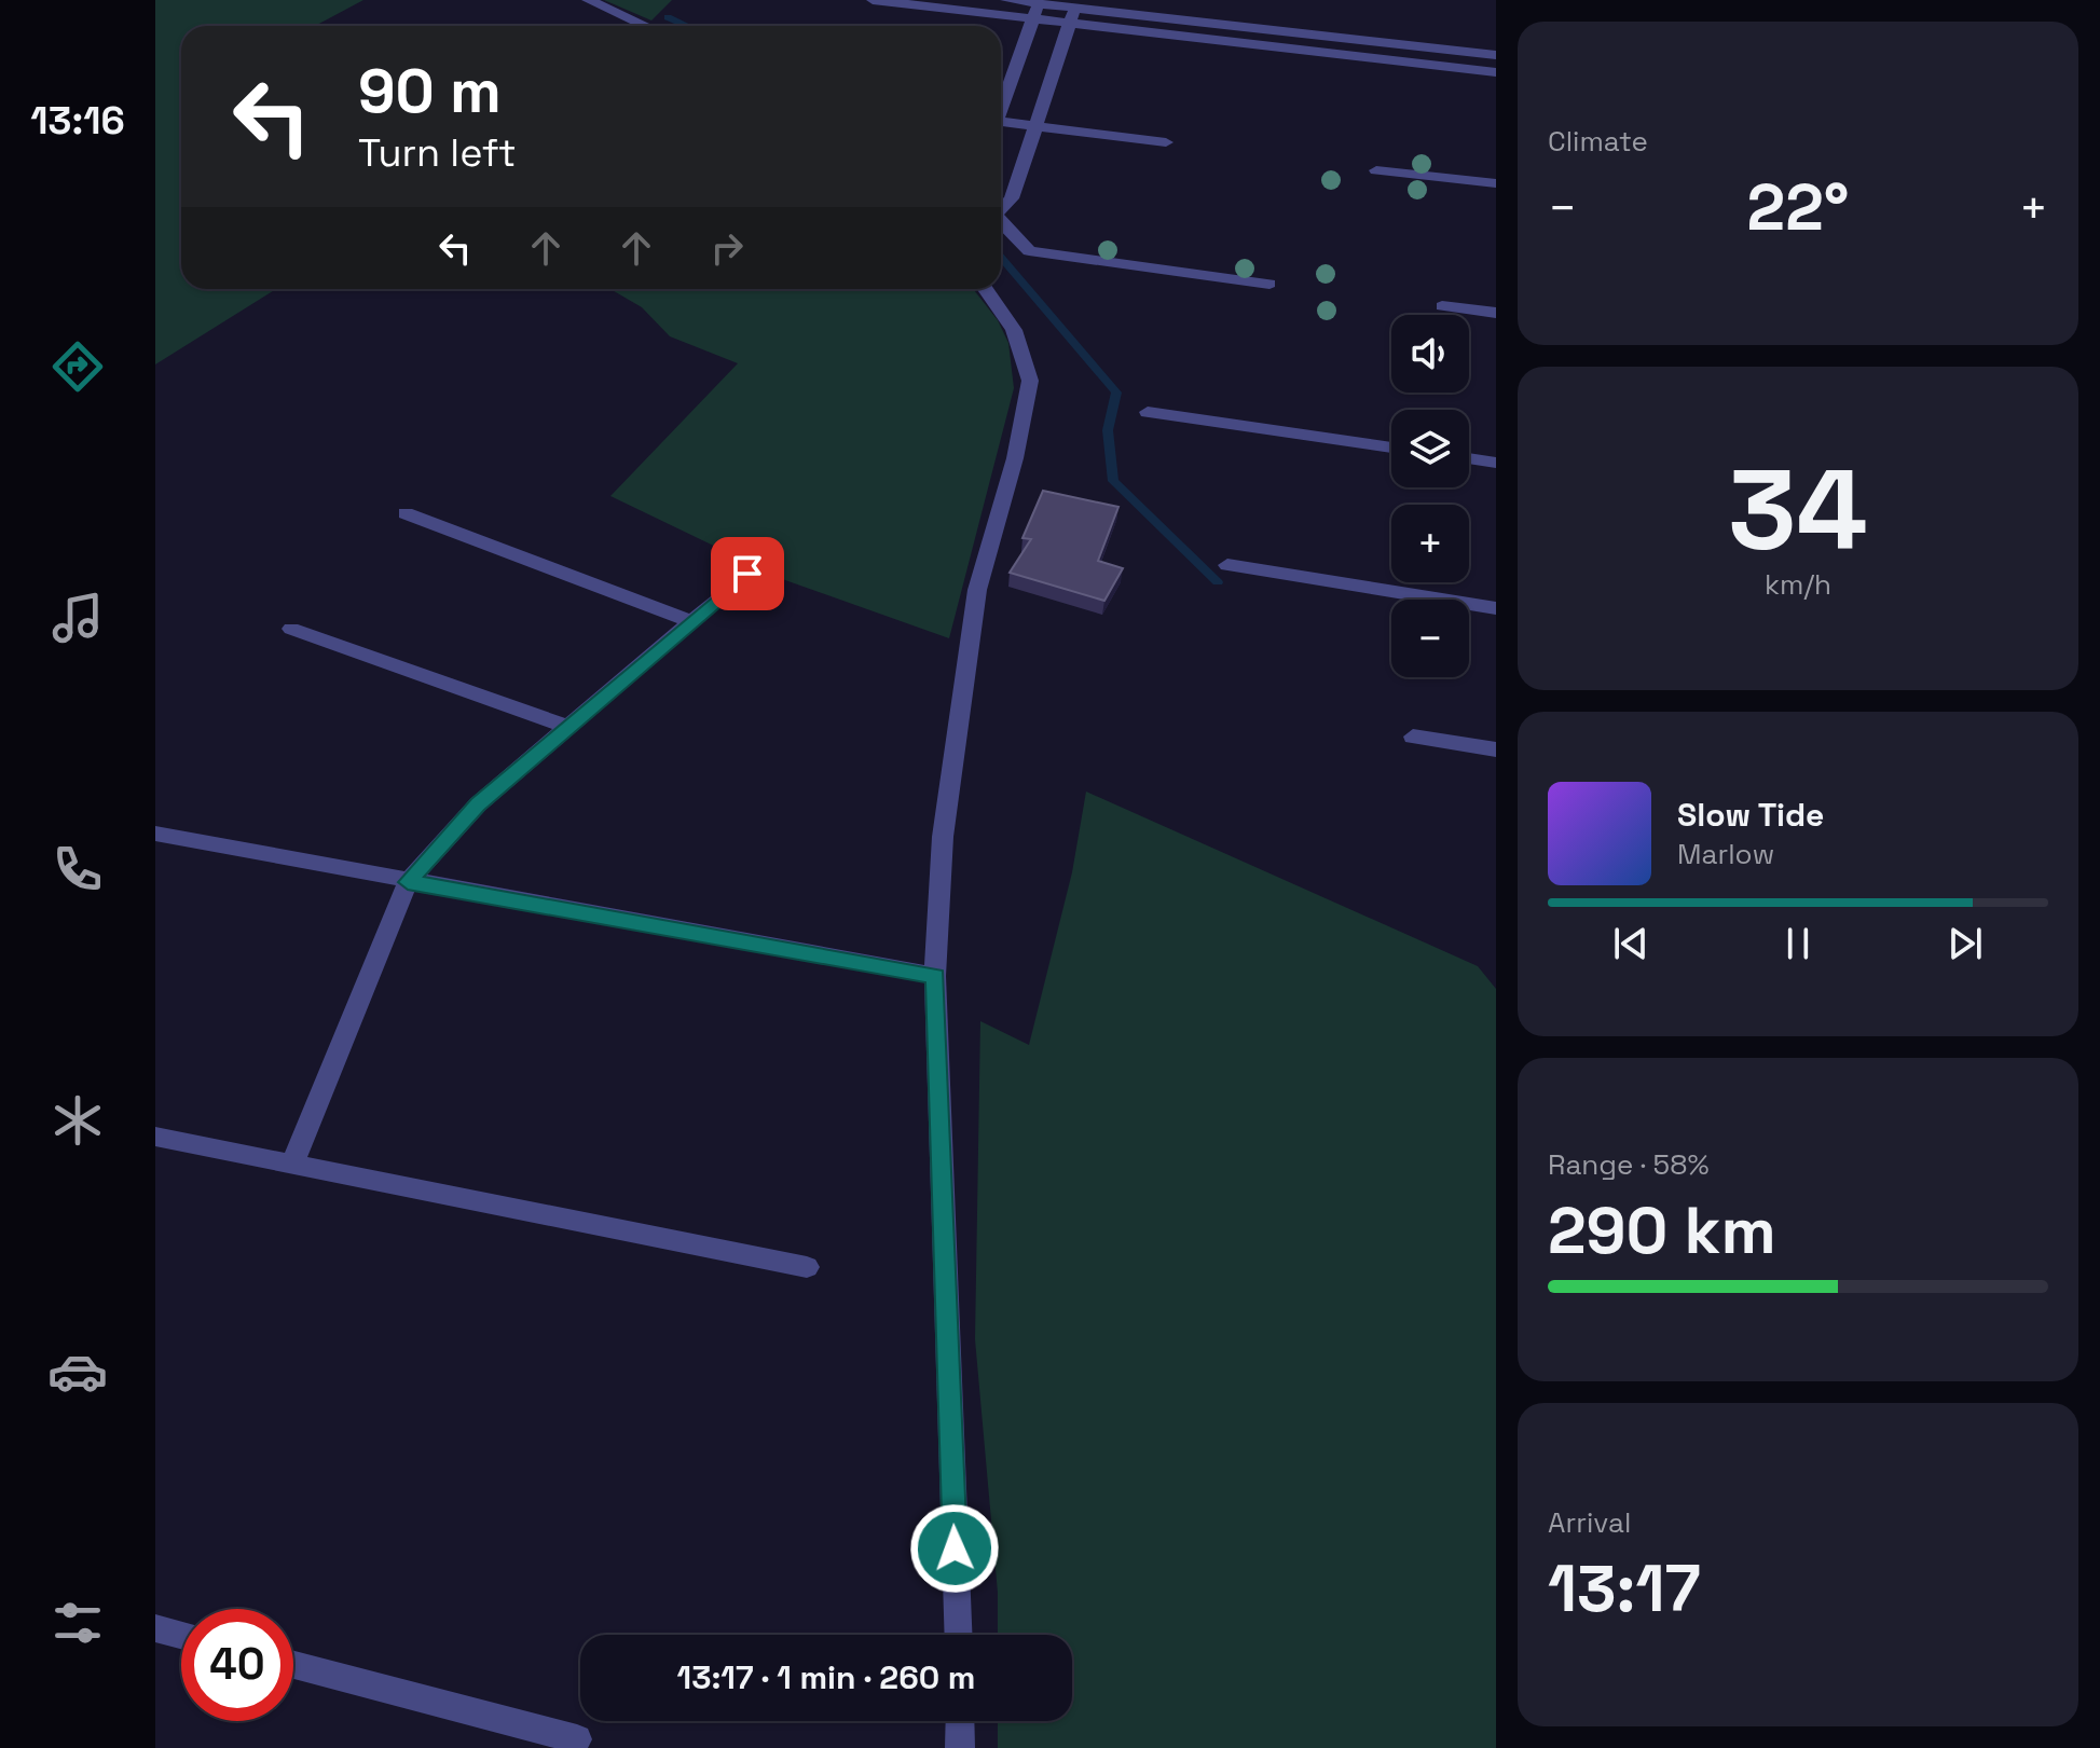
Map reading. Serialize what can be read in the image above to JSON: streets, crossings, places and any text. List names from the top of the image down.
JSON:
{
  "page": {
    "tabs": "13:16",
    "tile": [
      "Climate",
      ["34", "km/h"],
      ["Range · 58%", "290 km"],
      ["Arrival", "13:17"]
    ],
    "turn": ["90 m", "Turn left"],
    "heat": ["−", "22°", "+"],
    "map_buttons": ["+", "−"],
    "song": ["Slow Tide", "Marlow"],
    "limit": "40",
    "trip": "13:17 · 1 min · 260 m"
  }
}
